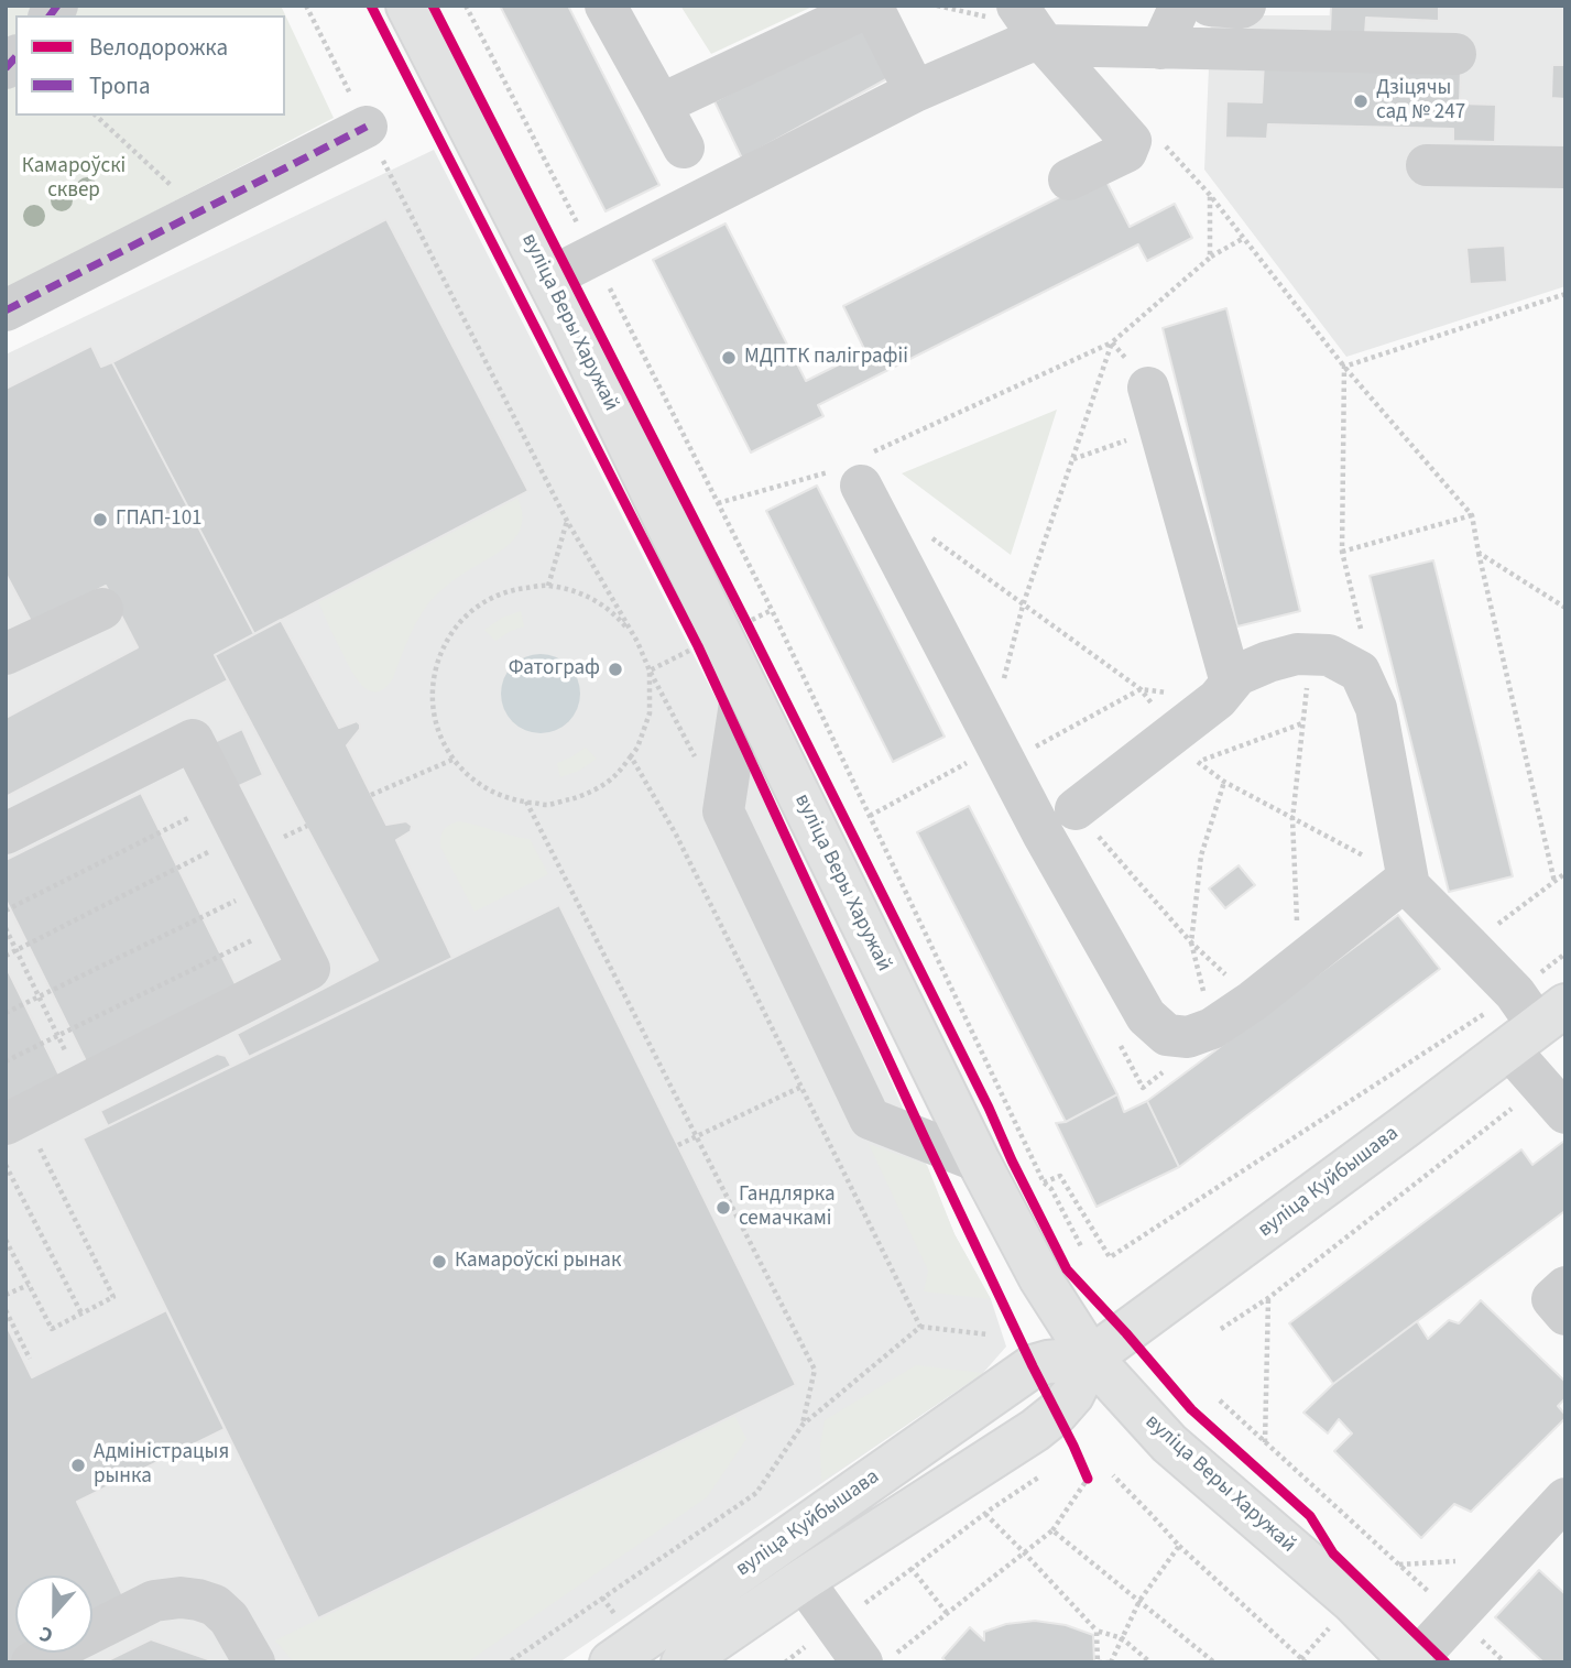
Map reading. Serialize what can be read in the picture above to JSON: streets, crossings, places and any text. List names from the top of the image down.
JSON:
{
  "streets": {
    "main road": ["вуліца Веры Харужай", "вуліца Куйбышава"]
  },
  "crossings": [
    ["вуліца Веры Харужай", "вуліца Куйбышава"]
  ],
  "parks": ["Камароўскі сквер"],
  "places": [
    "Дзіцячы сад № 247",
    "МДПТК паліграфіі",
    "ГПАП-101",
    "Фатограф",
    "Гандлярка семачкамі",
    "Камароўскі рынак",
    "Адміністрацыя рынка"
  ],
  "legend": ["Велодорожка", "Тропа"],
  "north": "bottom"
}
